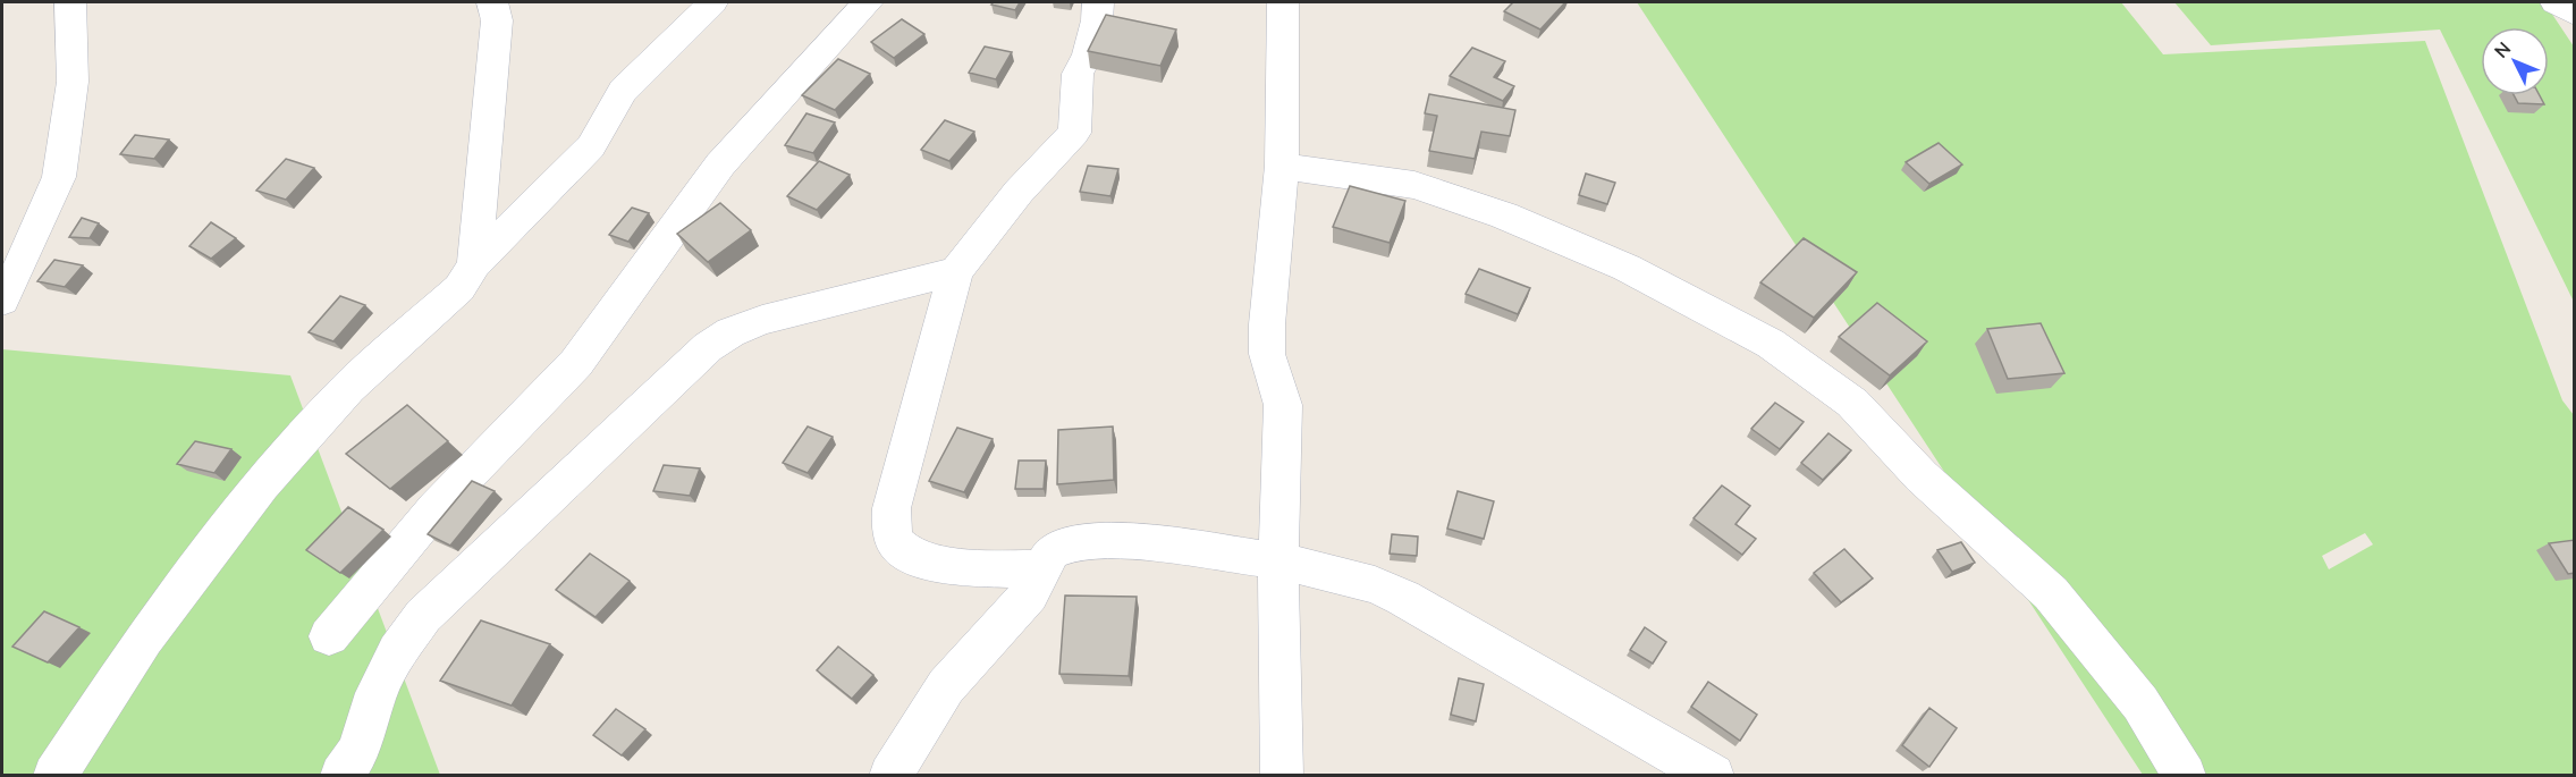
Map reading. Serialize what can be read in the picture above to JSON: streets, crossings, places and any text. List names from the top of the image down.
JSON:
{
  "north": "top left"
}
